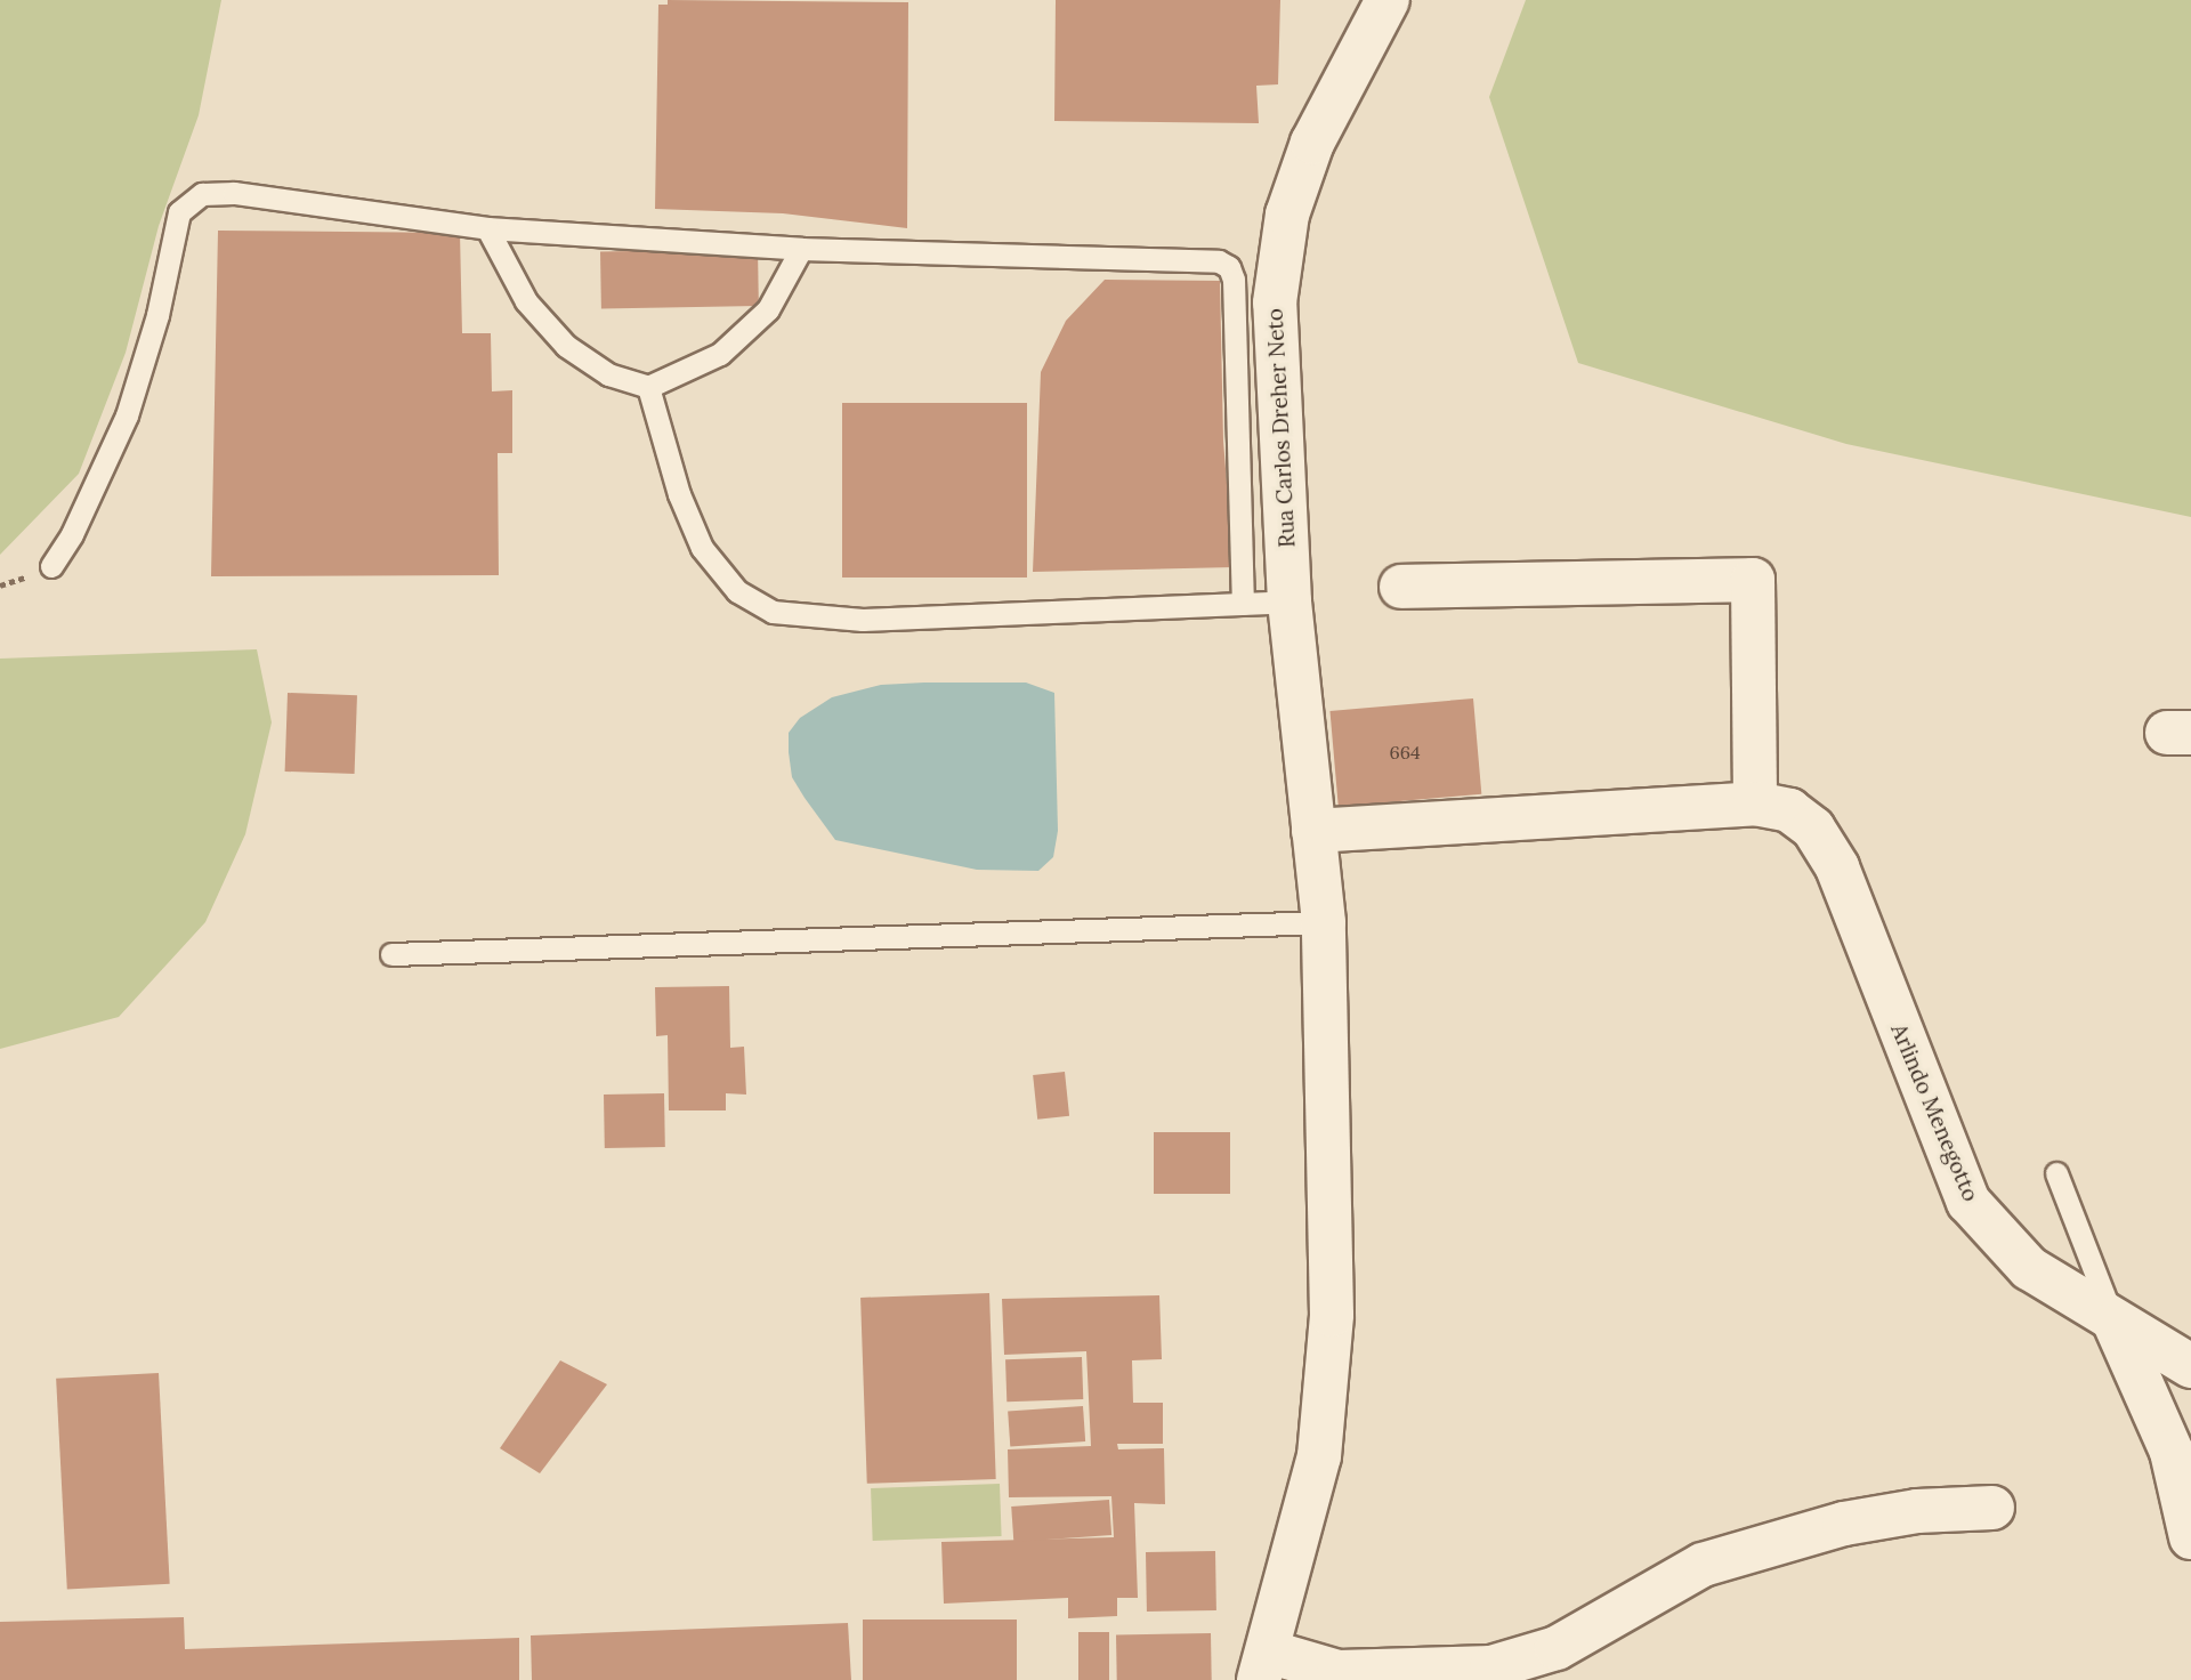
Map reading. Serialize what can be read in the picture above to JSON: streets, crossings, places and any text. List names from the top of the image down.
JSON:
{
  "streets": {
    "street": ["Rua Carlos Dreher Neto", "Arlindo Menegotto"]
  },
  "crossings": [
    ["Rua Carlos Dreher Neto", "Arlindo Menegotto"]
  ],
  "house_numbers": ["664"]
}
